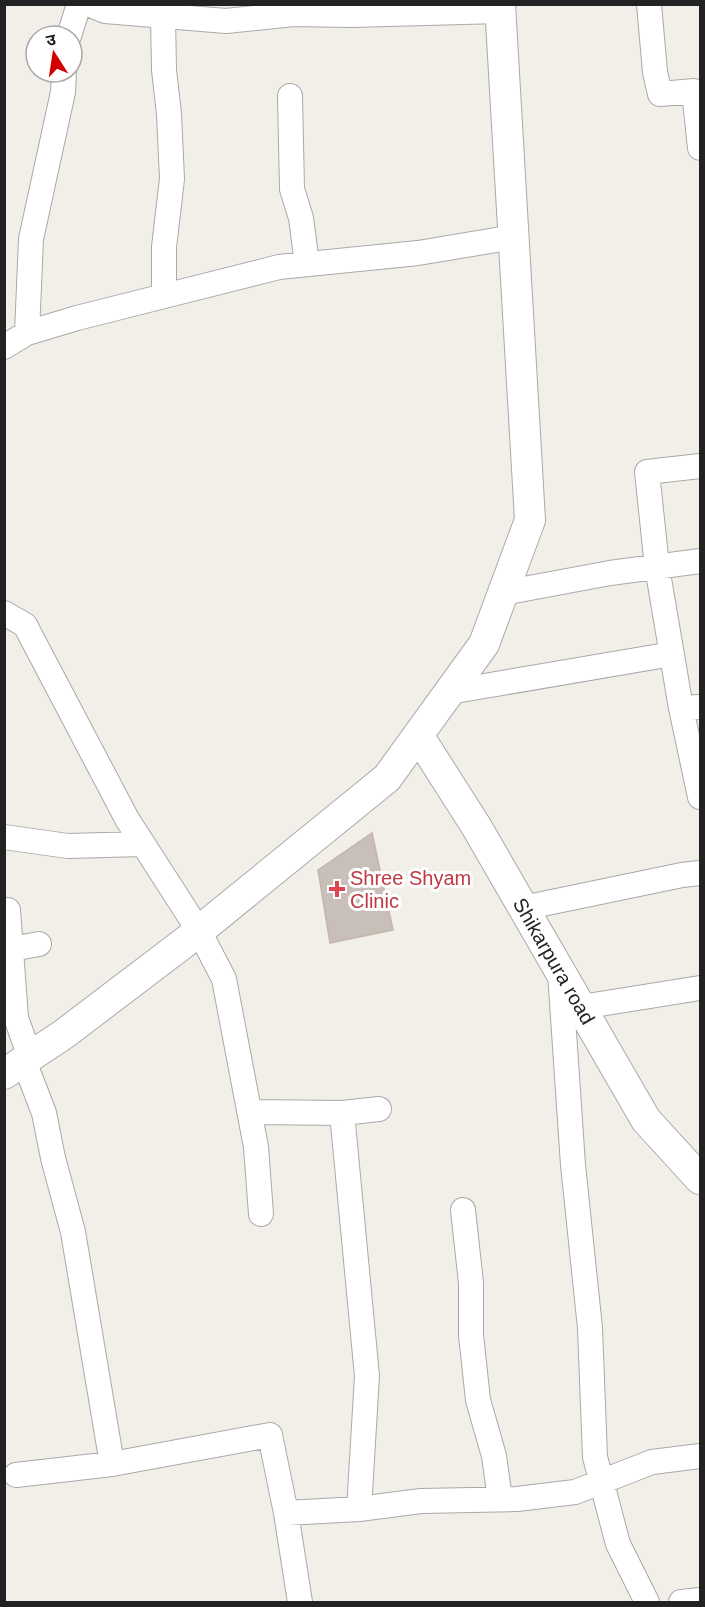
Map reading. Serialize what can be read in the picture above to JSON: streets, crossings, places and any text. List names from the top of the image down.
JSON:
{
  "streets": {
    "street": ["Shikarpura road"]
  },
  "places": {
    "health": ["Shree Shyam Clinic"]
  },
  "north": "top"
}
